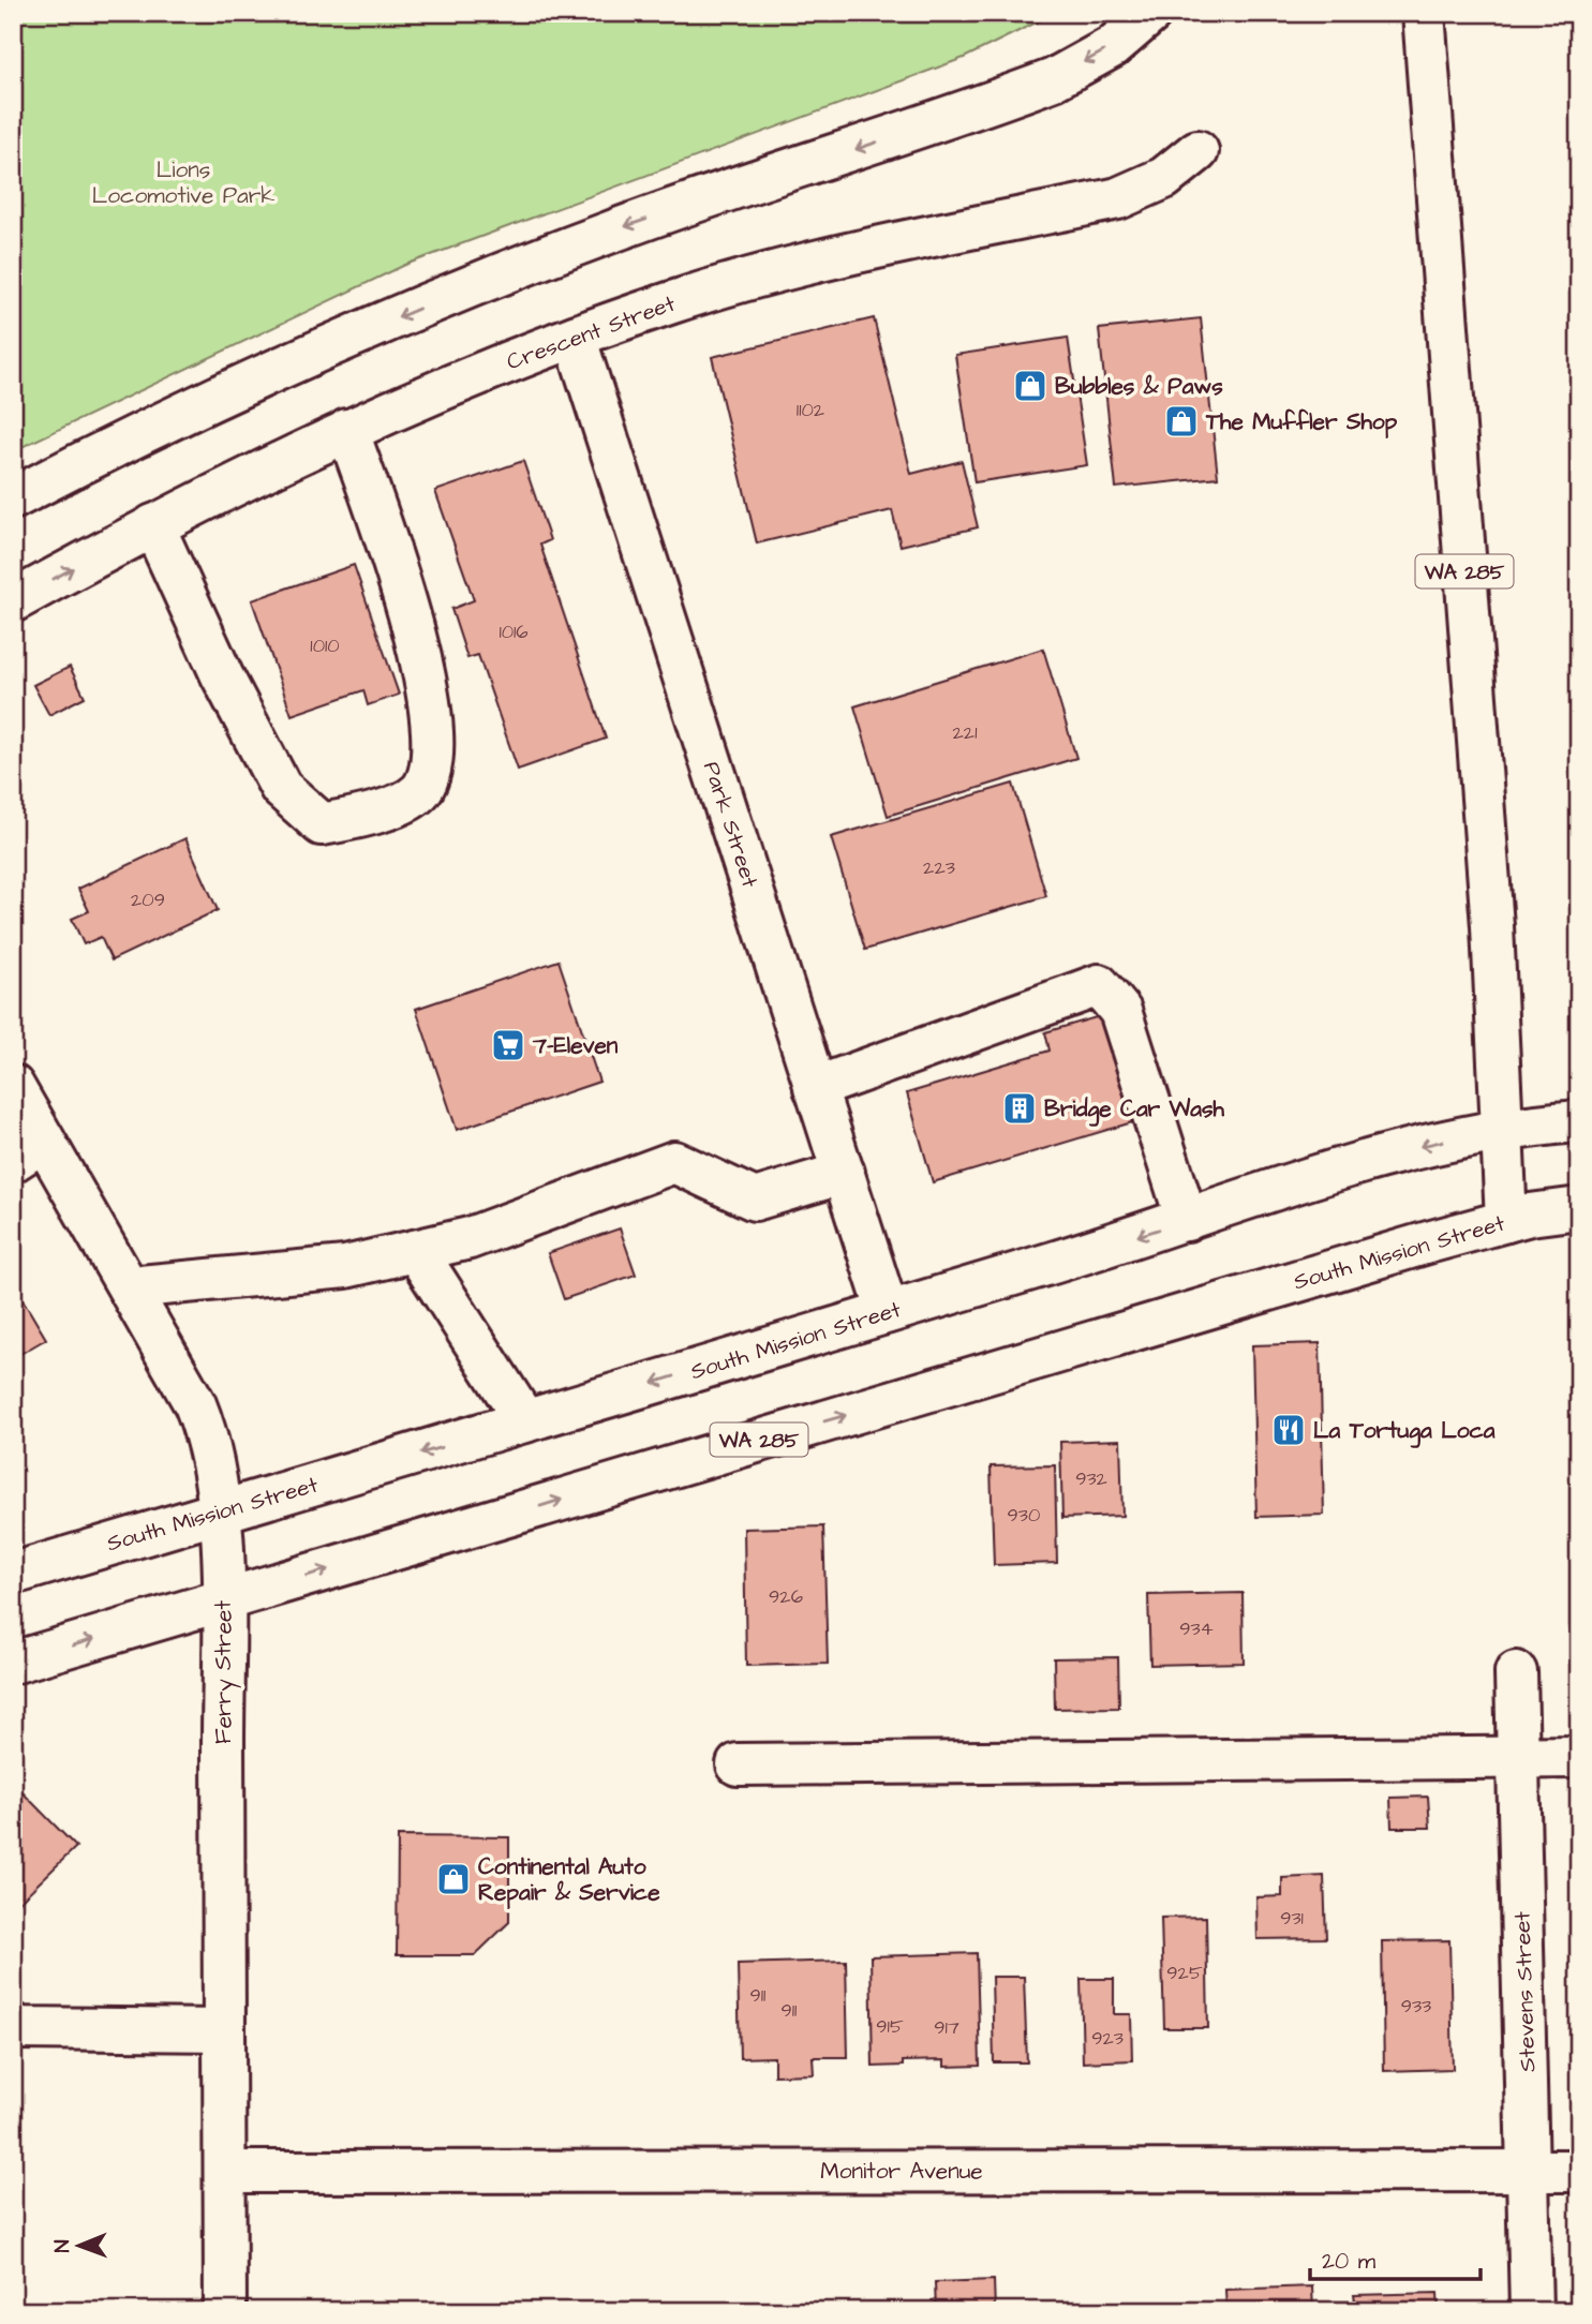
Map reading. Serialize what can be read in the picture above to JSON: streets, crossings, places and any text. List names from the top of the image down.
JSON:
{
  "streets": {
    "main road": [
      "Crescent Street",
      "WA 285",
      "Park Street",
      "South Mission Street",
      "Ferry Street",
      "Stevens Street",
      "Monitor Avenue"
    ]
  },
  "crossings": [
    ["Crescent Street", "Park Street"],
    ["WA 285", "South Mission Street"],
    ["Park Street", "South Mission Street"],
    ["South Mission Street", "Ferry Street"],
    ["Ferry Street", "Monitor Avenue"],
    ["Stevens Street", "Monitor Avenue"]
  ],
  "parks": ["Lions Locomotive Park"],
  "places": {
    "shop": ["Bubbles & Paws", "The Muffler Shop", "Continental Auto Repair & Service"],
    "supermarket": ["7-Eleven"],
    "building": ["Bridge Car Wash"],
    "restaurant": ["La Tortuga Loca"]
  },
  "house_numbers": [
    "1102",
    "1016",
    "1010",
    "221",
    "223",
    "209",
    "932",
    "930",
    "926",
    "934",
    "931",
    "925",
    "911",
    "933",
    "911",
    "915",
    "917",
    "923"
  ],
  "scale_bar": "20 m",
  "north": "left"
}
